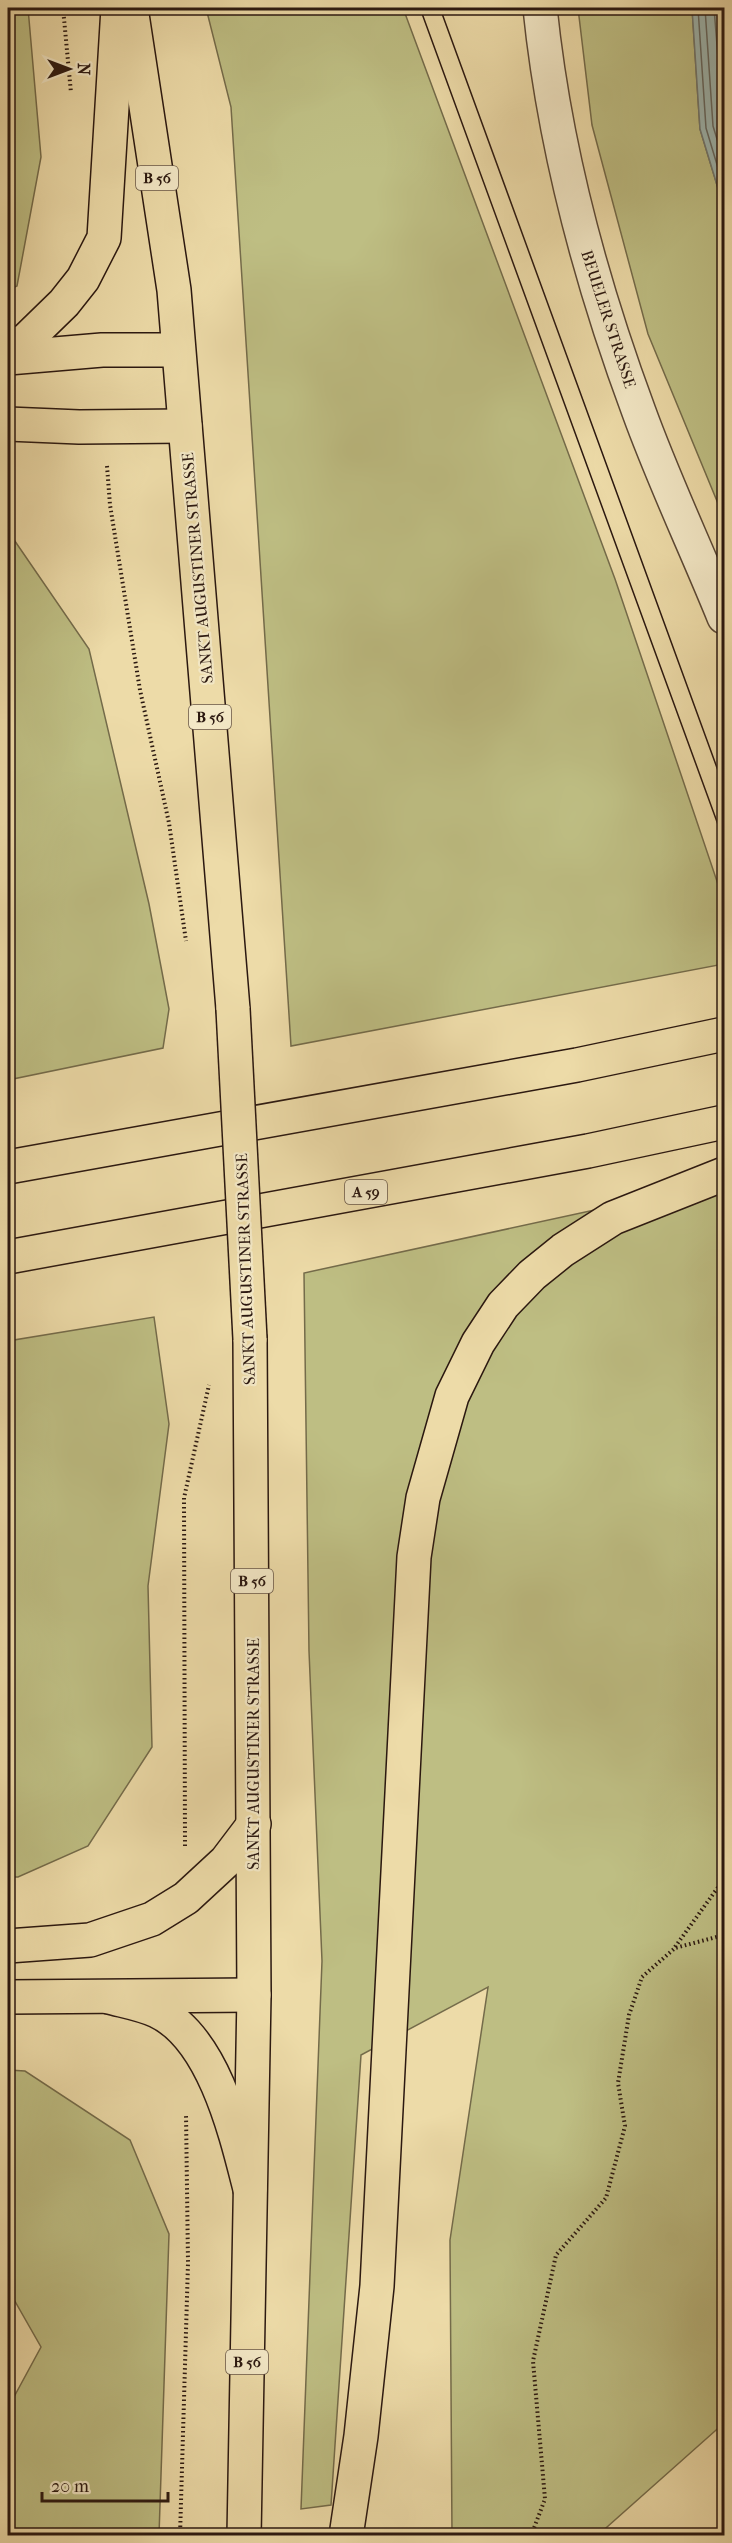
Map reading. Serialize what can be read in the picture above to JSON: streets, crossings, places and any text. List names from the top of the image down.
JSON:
{
  "streets": {
    "main road": ["B 56", "SANKT AUGUSTINER STRASSE", "A 59"],
    "street": ["BEUELER STRASSE"]
  },
  "scale_bar": "20 m",
  "north": "right"
}
